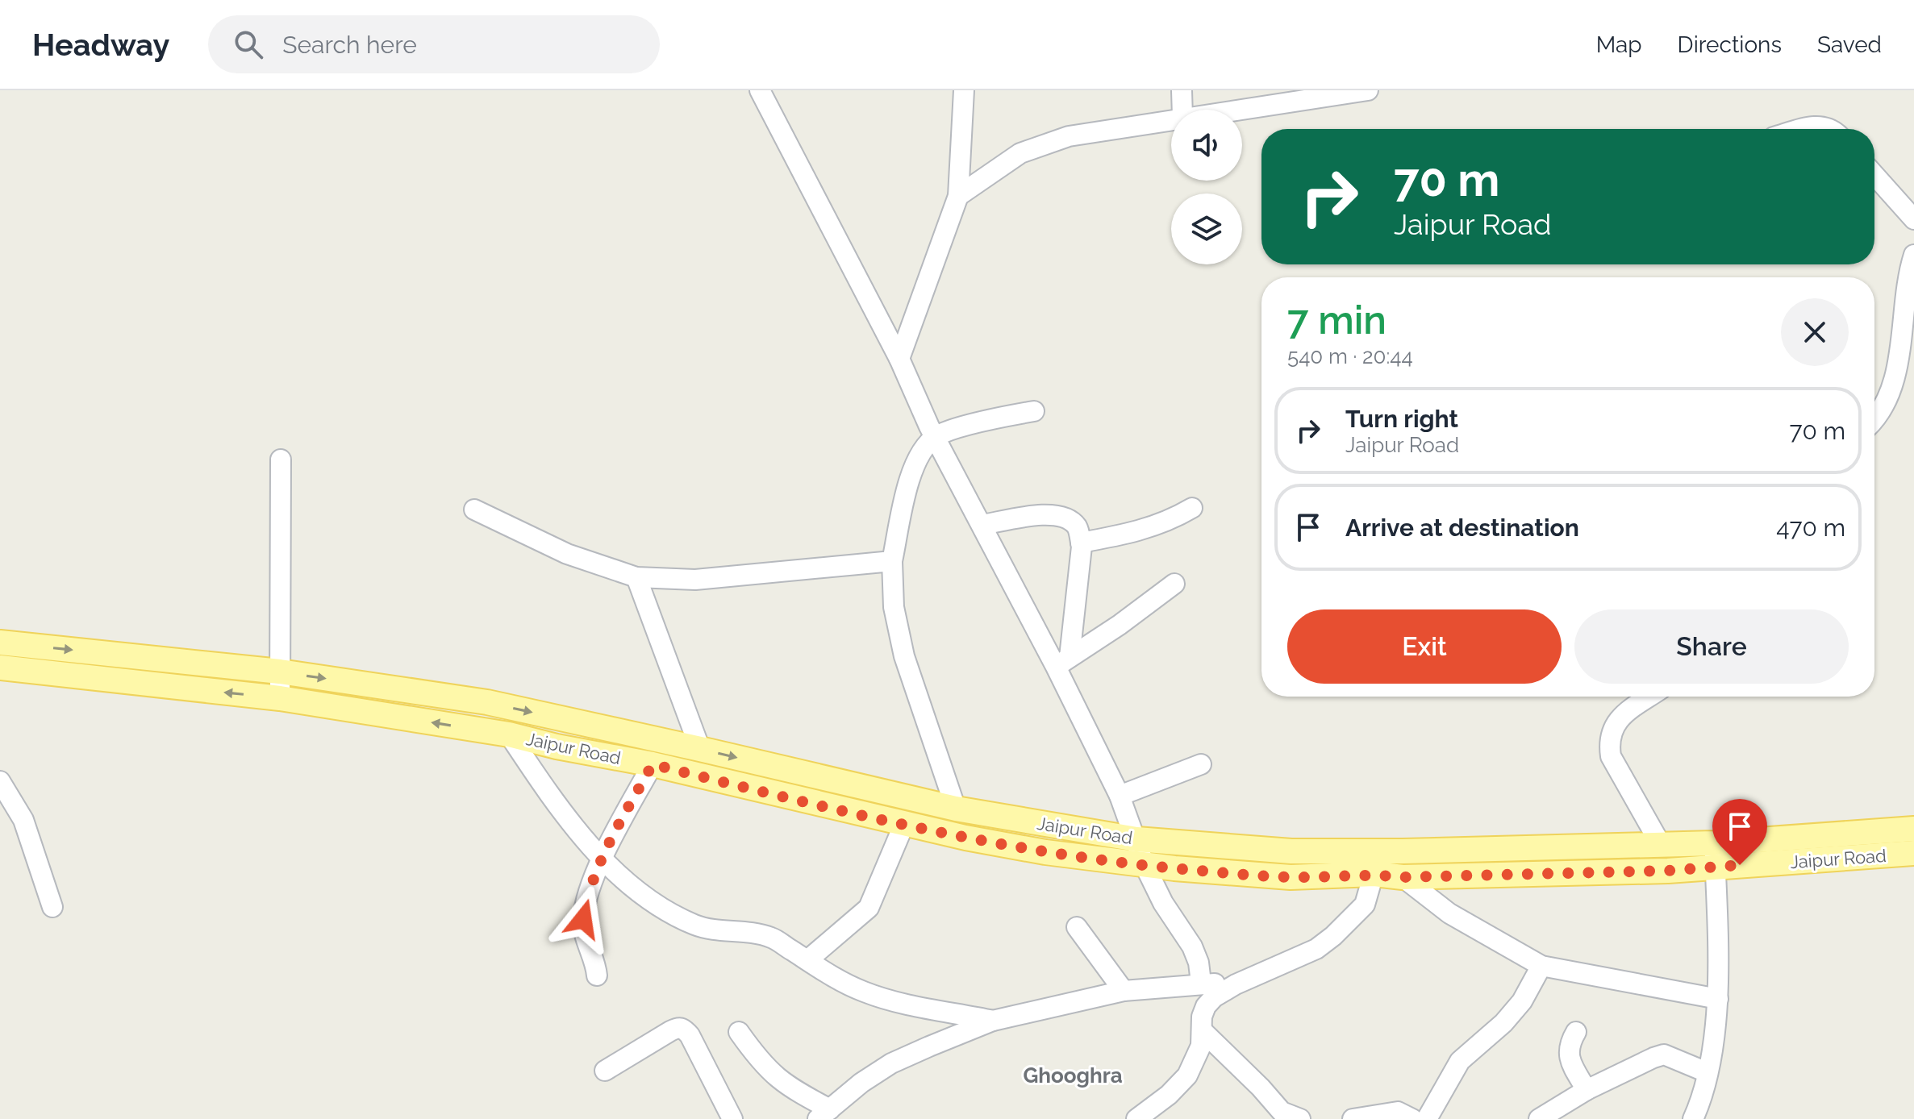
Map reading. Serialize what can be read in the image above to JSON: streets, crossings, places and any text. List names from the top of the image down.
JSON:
{
  "streets": {
    "main road": ["Jaipur Road"]
  },
  "districts": ["Ghooghra"],
  "page": {
    "header": "Headway",
    "search": "Search here",
    "nav": ["Map", "Directions", "Saved"],
    "turn": ["70 m", "Jaipur Road"],
    "heading": ["7 min", "540 m · 20:44"],
    "list": [
      {
        "name": "Turn right",
        "note": "Jaipur Road",
        "value": "70 m"
      },
      {
        "name": "Arrive at destination",
        "value": "470 m"
      }
    ],
    "buttons": ["Exit", "Share"]
  }
}
